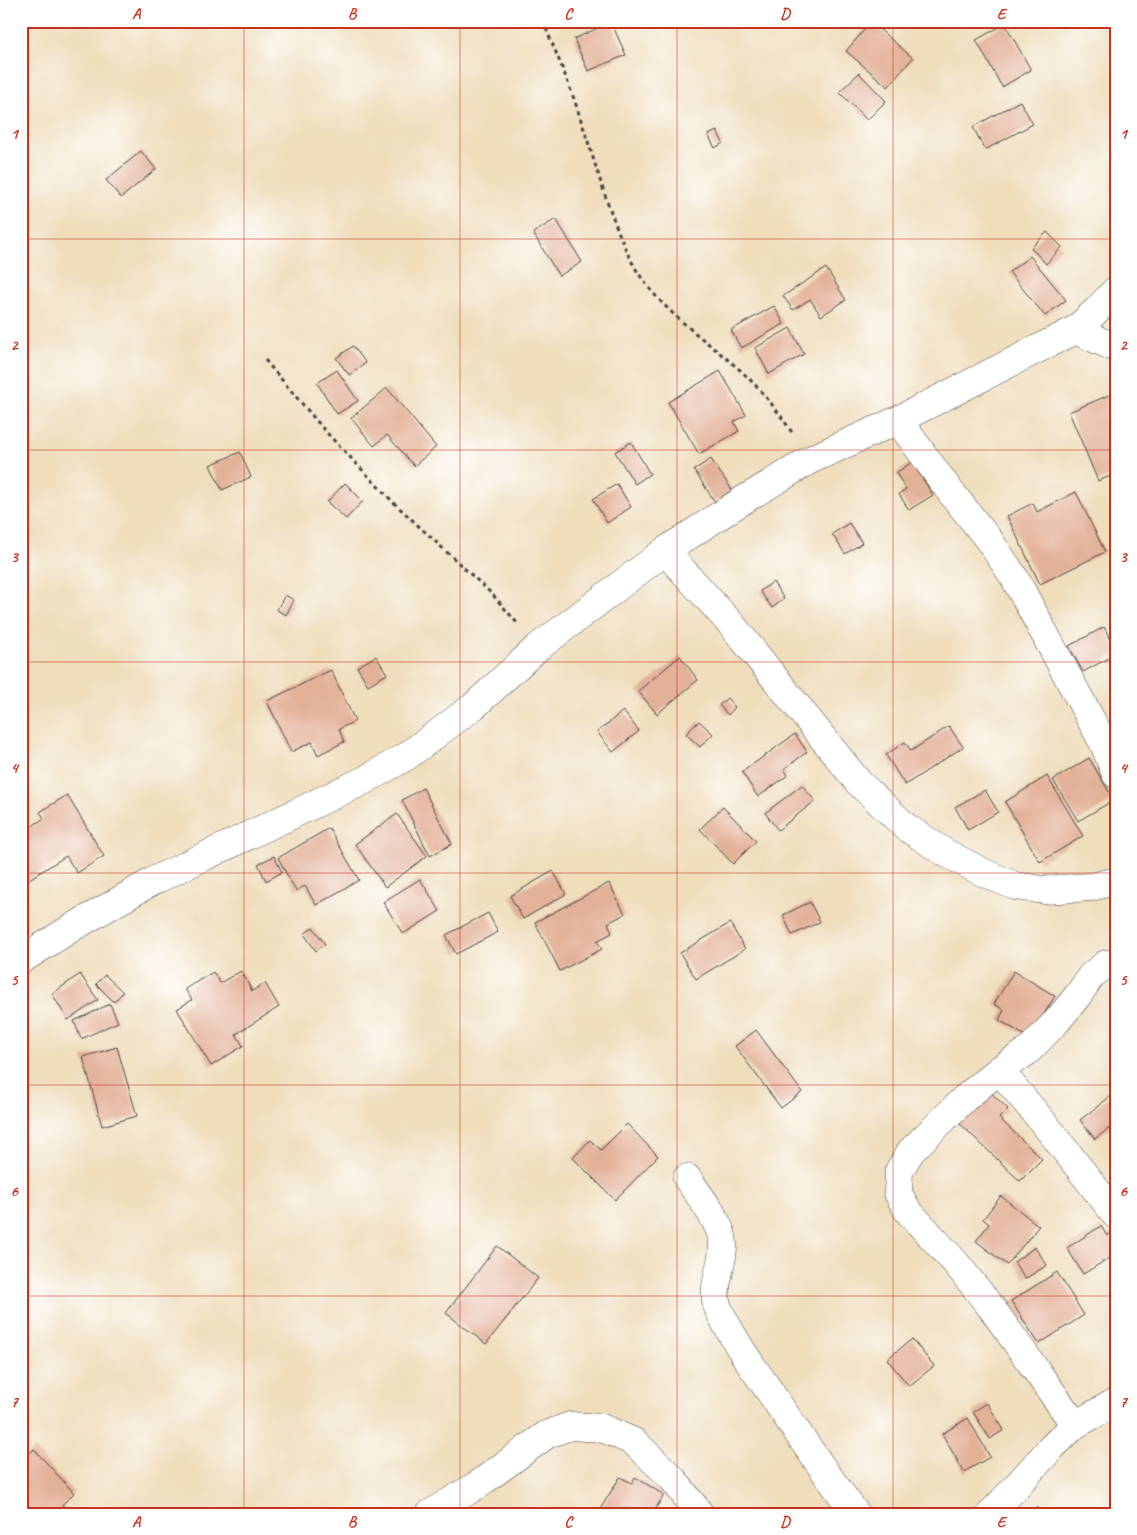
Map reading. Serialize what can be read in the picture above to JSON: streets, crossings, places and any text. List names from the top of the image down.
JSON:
{
  "grid": {
    "columns": [
      "A",
      "B",
      "C",
      "D",
      "E"
    ],
    "rows": [
      "1",
      "2",
      "3",
      "4",
      "5",
      "6",
      "7"
    ]
  }
}
